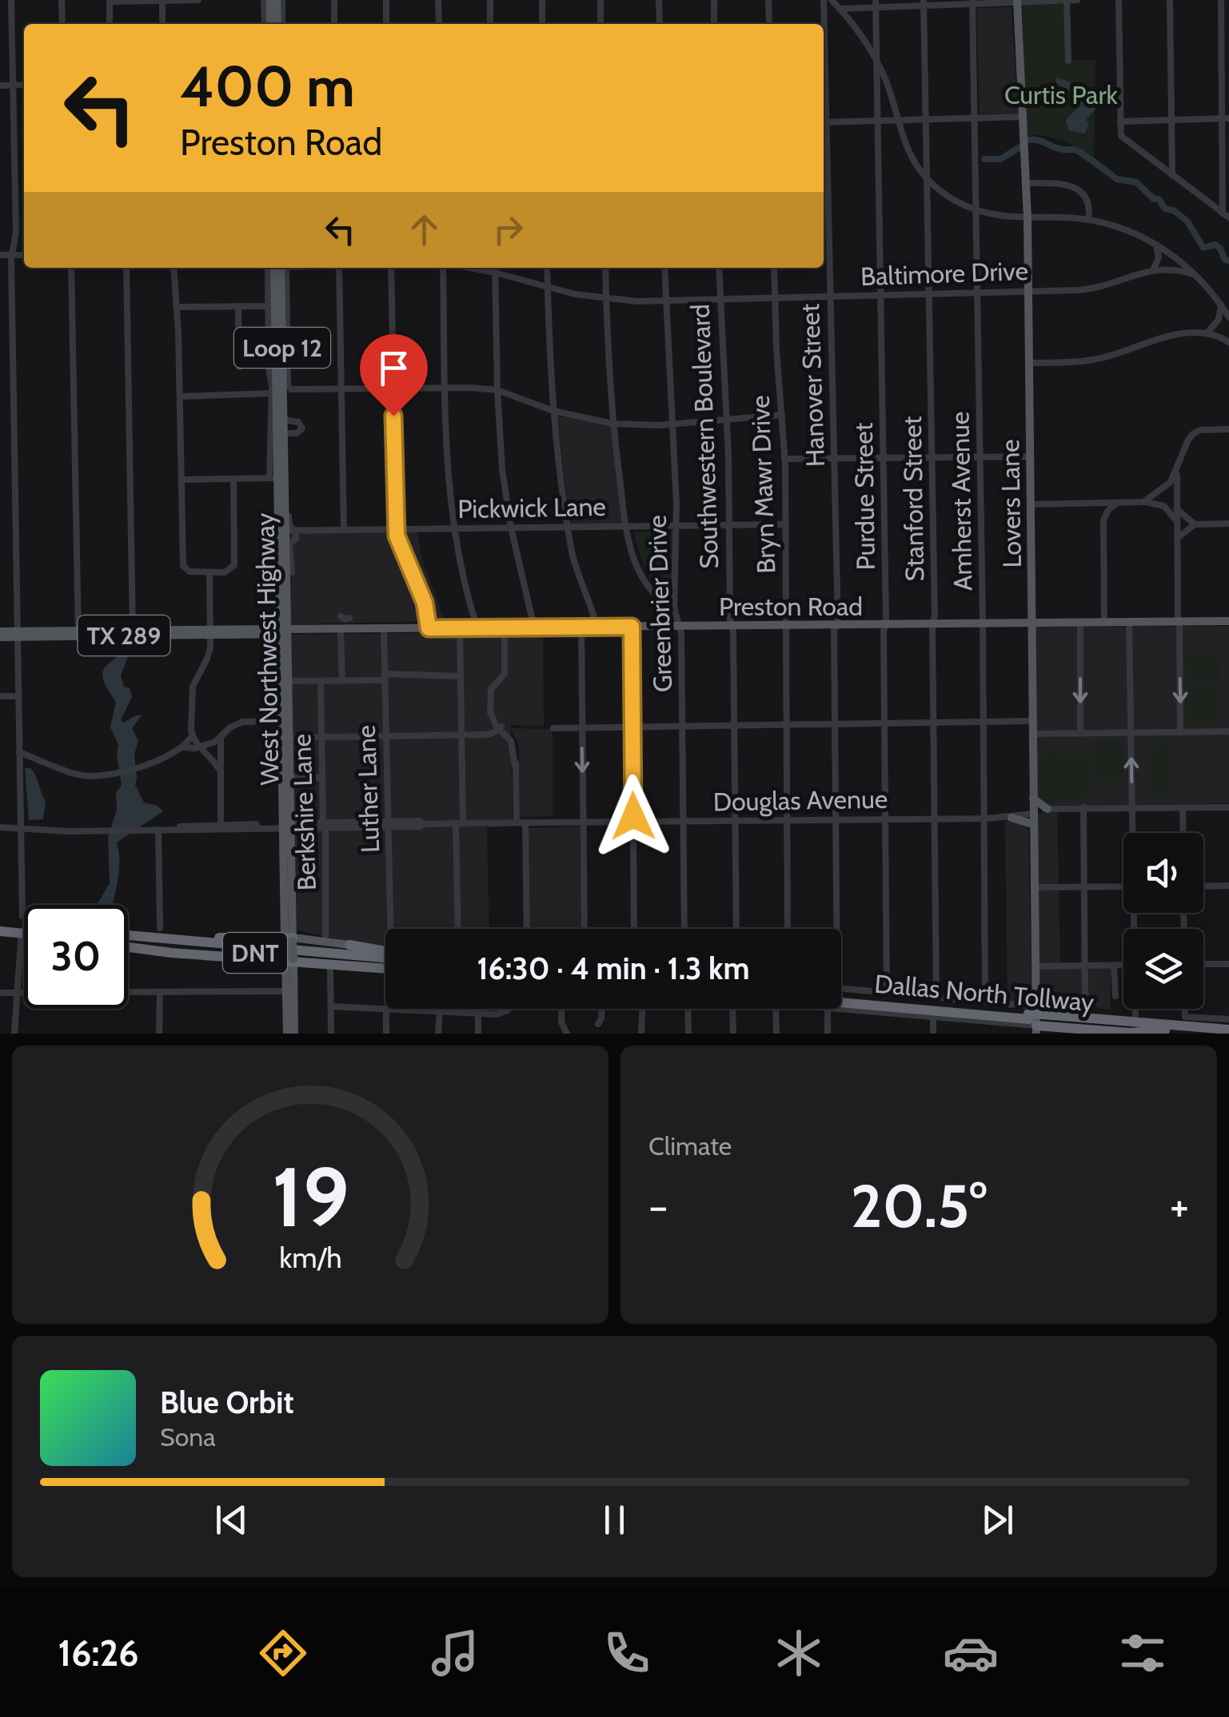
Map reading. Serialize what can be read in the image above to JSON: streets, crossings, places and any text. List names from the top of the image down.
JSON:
{
  "streets": {
    "highway": ["DNT", "Dallas North Tollway"],
    "main road": [
      "Loop 12",
      "Lovers Lane",
      "Preston Road",
      "TX 289",
      "West Northwest Highway"
    ],
    "street": [
      "Baltimore Drive",
      "Hanover Street",
      "Southwestern Boulevard",
      "Bryn Mawr Drive",
      "Purdue Street",
      "Stanford Street",
      "Amherst Avenue",
      "Pickwick Lane",
      "Greenbrier Drive",
      "Luther Lane",
      "Douglas Avenue",
      "Berkshire Lane"
    ]
  },
  "crossings": [
    ["Baltimore Drive", "Hanover Street"],
    ["Baltimore Drive", "Southwestern Boulevard"],
    ["Baltimore Drive", "Bryn Mawr Drive"],
    ["Baltimore Drive", "Purdue Street"],
    ["Baltimore Drive", "Stanford Street"],
    ["Baltimore Drive", "Amherst Avenue"],
    ["Baltimore Drive", "Lovers Lane"],
    ["Baltimore Drive", "Greenbrier Drive"],
    ["Hanover Street", "Preston Road"],
    ["Hanover Street", "Douglas Avenue"],
    ["Southwestern Boulevard", "Pickwick Lane"],
    ["Southwestern Boulevard", "Preston Road"],
    ["Southwestern Boulevard", "Douglas Avenue"],
    ["Bryn Mawr Drive", "Pickwick Lane"],
    ["Bryn Mawr Drive", "Preston Road"],
    ["Bryn Mawr Drive", "Douglas Avenue"],
    ["Purdue Street", "Preston Road"],
    ["Purdue Street", "Douglas Avenue"],
    ["Stanford Street", "Preston Road"],
    ["Stanford Street", "Douglas Avenue"],
    ["Amherst Avenue", "Preston Road"],
    ["Amherst Avenue", "Douglas Avenue"],
    ["Lovers Lane", "Preston Road"],
    ["Lovers Lane", "Douglas Avenue"],
    ["Lovers Lane", "Dallas North Tollway"],
    ["Pickwick Lane", "Greenbrier Drive"],
    ["Pickwick Lane", "West Northwest Highway"],
    ["Greenbrier Drive", "Preston Road"],
    ["Greenbrier Drive", "Douglas Avenue"],
    ["Preston Road", "West Northwest Highway"],
    ["Preston Road", "Luther Lane"],
    ["West Northwest Highway", "Douglas Avenue"],
    ["Luther Lane", "Douglas Avenue"],
    ["Douglas Avenue", "Berkshire Lane"]
  ],
  "parks": ["Curtis Park"],
  "page": {
    "turn": ["400 m", "Preston Road"],
    "limit": "30",
    "trip": "16:30 · 4 min · 1.3 km",
    "tile": "Climate",
    "heat": ["−", "20.5°", "+"],
    "song": ["Blue Orbit", "Sona"],
    "tabs": "16:26",
    "gauge": ["19", "km/h"]
  }
}
